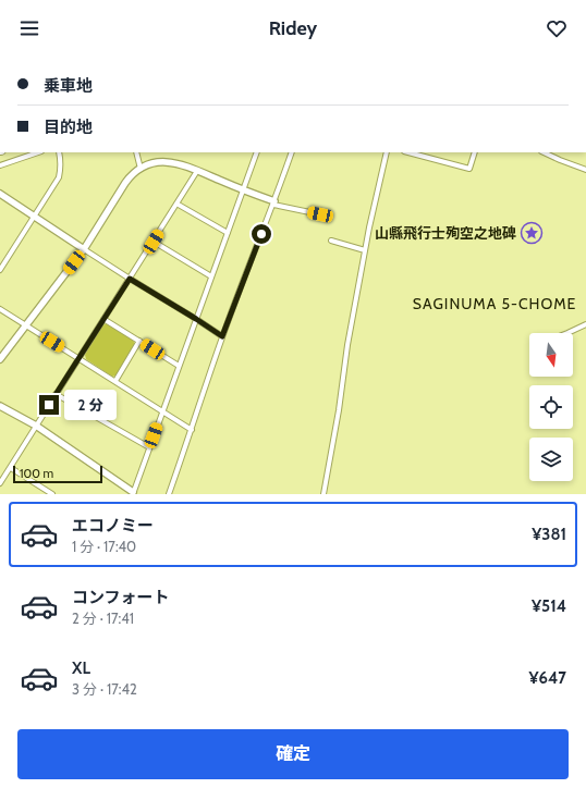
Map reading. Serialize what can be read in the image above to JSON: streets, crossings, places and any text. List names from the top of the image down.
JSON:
{
  "districts": ["SAGINUMA 5-CHOME"],
  "places": {
    "place": ["山縣飛行士殉空之地碑"]
  },
  "scale_bar": "100 m",
  "north": "bottom",
  "page": {
    "header": "Ridey",
    "banner": ["乗車地", "目的地"],
    "bubble": "2 分",
    "scale": "100 m",
    "list": [
      {
        "name": "エコノミー",
        "note": "1 分 · 17:40",
        "value": "¥381"
      },
      {
        "name": "コンフォート",
        "note": "2 分 · 17:41",
        "value": "¥514"
      },
      {
        "name": "XL",
        "note": "3 分 · 17:42",
        "value": "¥647"
      }
    ],
    "buttons": "確定"
  }
}
